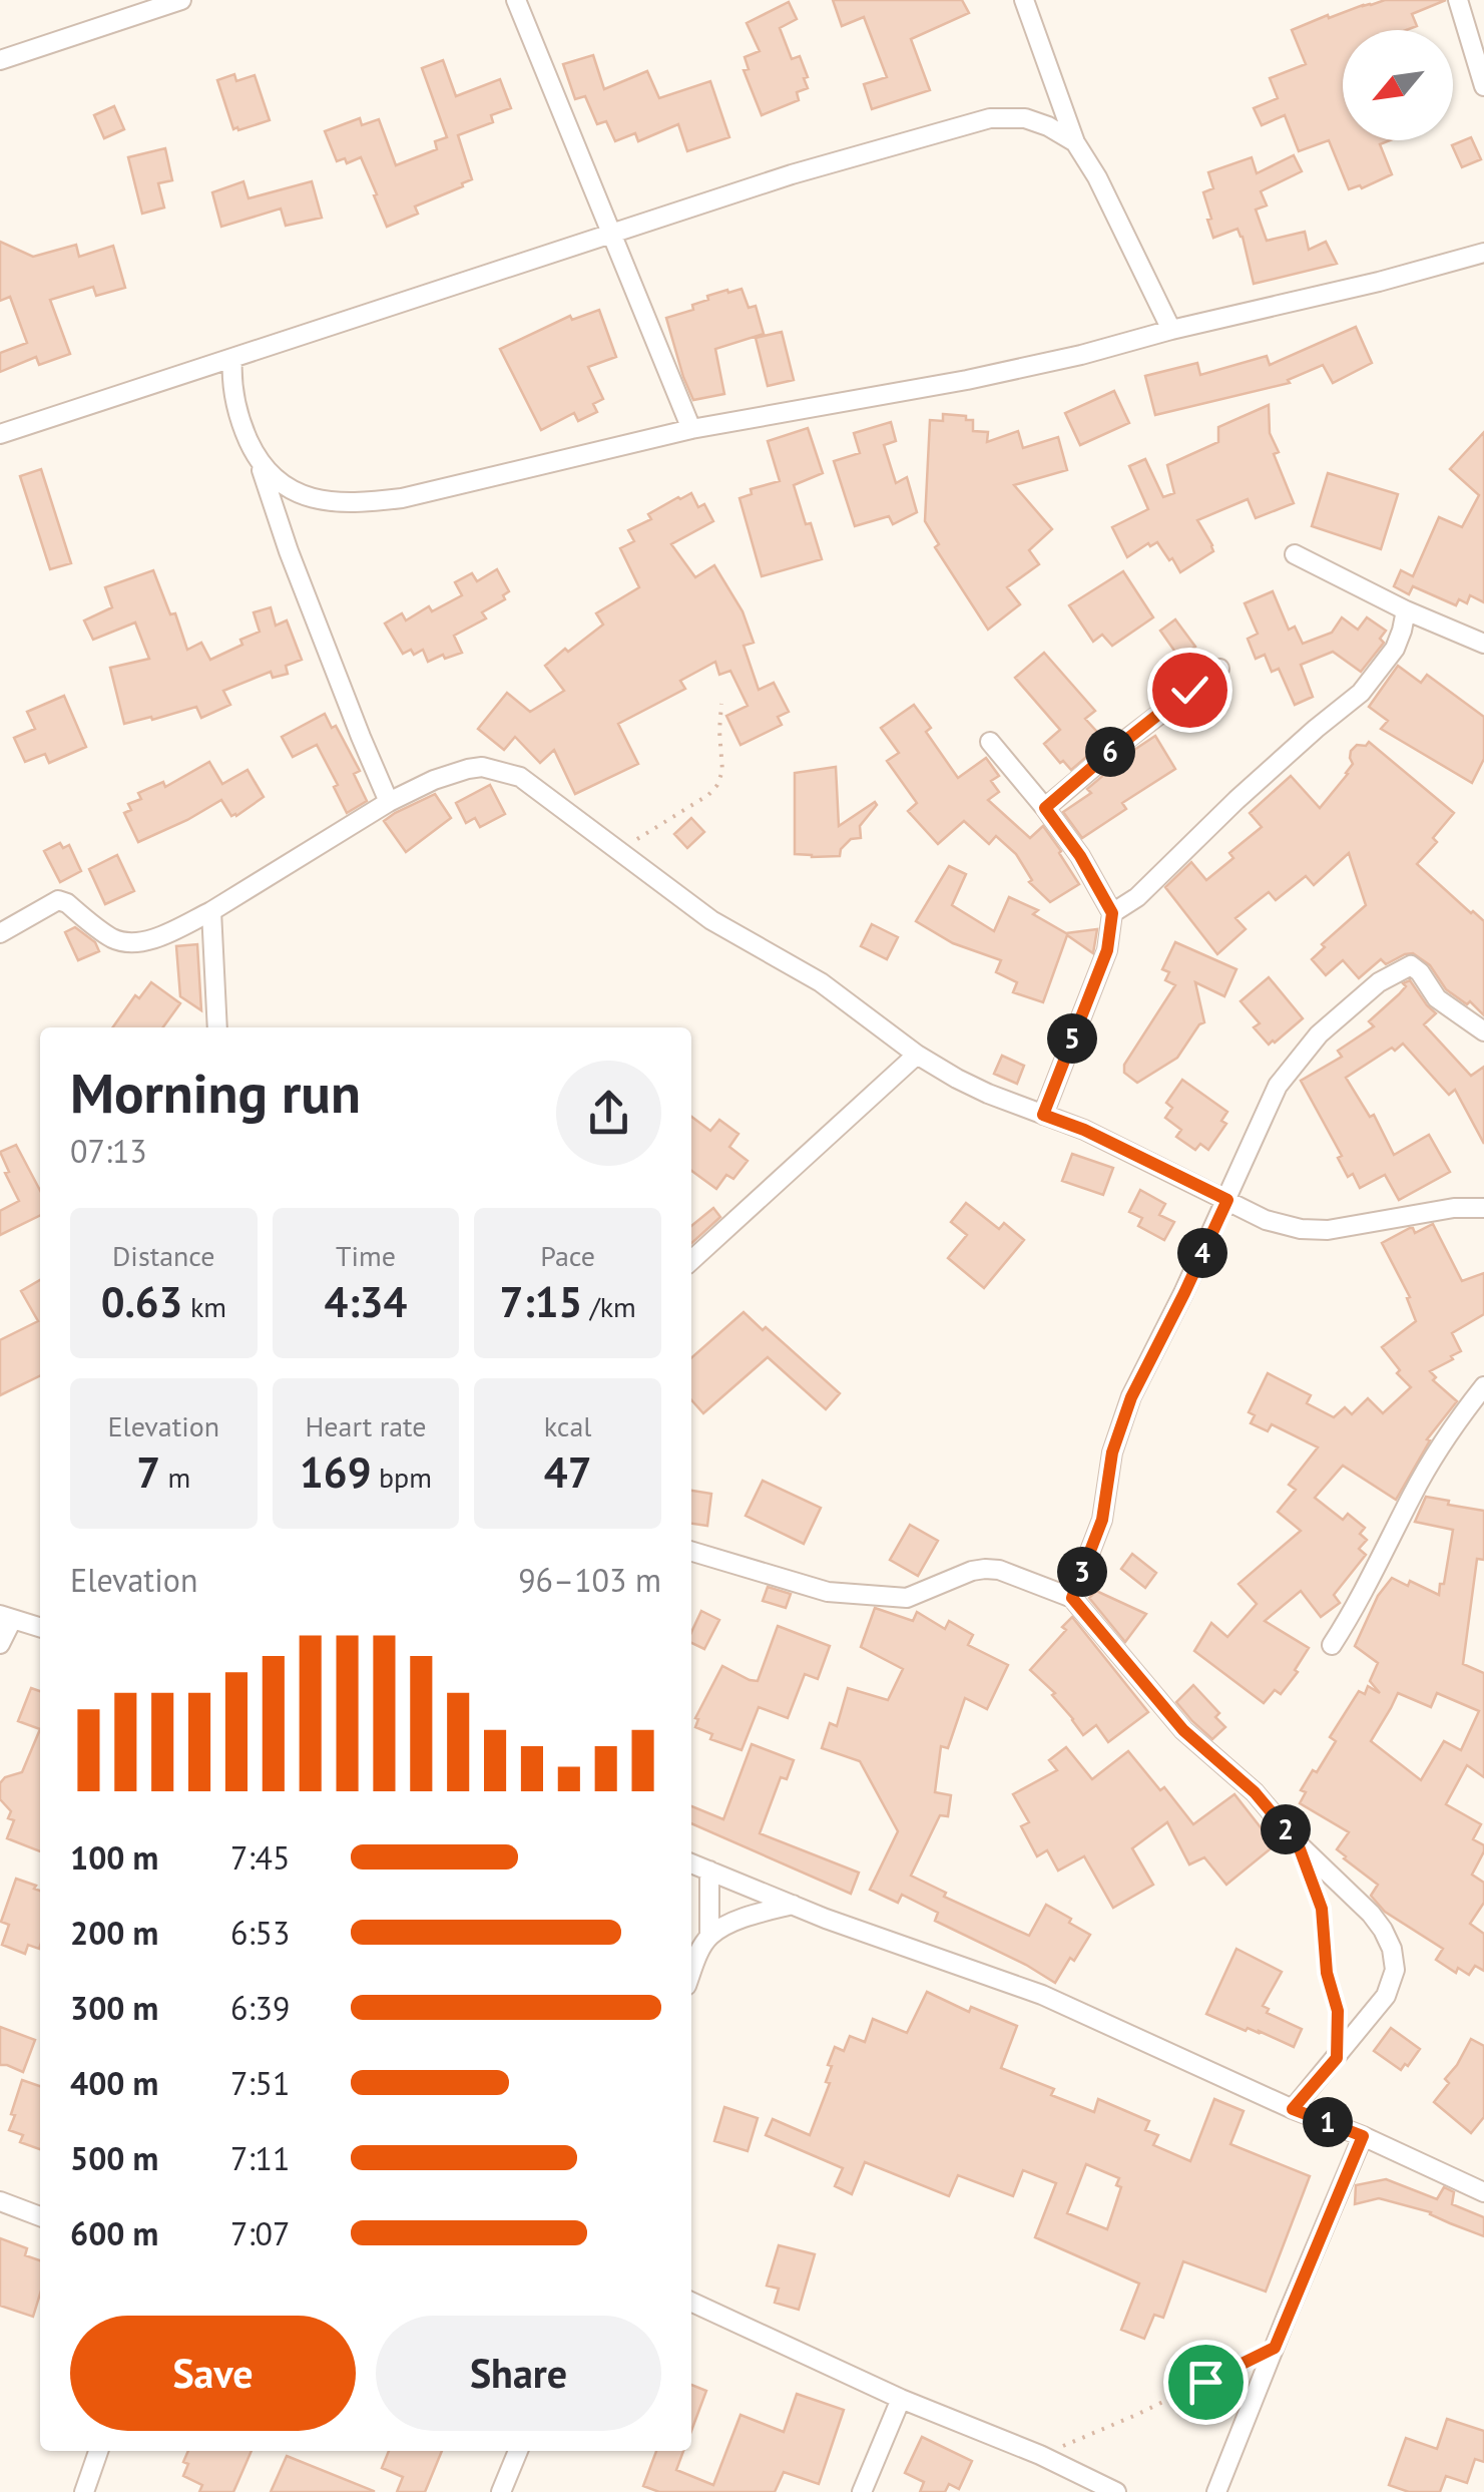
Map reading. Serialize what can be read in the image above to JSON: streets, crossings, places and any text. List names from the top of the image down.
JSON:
{
  "north": "bottom left",
  "page": {
    "pins": [
      "6",
      "5",
      "4",
      "3",
      "2",
      "1"
    ],
    "heading": ["Morning run", "07:13"],
    "stats": [
      ["Distance", "0.63 km"],
      ["Time", "4:34"],
      ["Pace", "7:15 /km"],
      ["Elevation", "7 m"],
      ["Heart rate", "169 bpm"],
      ["kcal", "47"]
    ],
    "chart": ["Elevation", "96–103 m"],
    "list": [
      {
        "name": "100 m",
        "note": "7:45"
      },
      {
        "name": "200 m",
        "note": "6:53"
      },
      {
        "name": "300 m",
        "note": "6:39"
      },
      {
        "name": "400 m",
        "note": "7:51"
      },
      {
        "name": "500 m",
        "note": "7:11"
      },
      {
        "name": "600 m",
        "note": "7:07"
      }
    ],
    "buttons": ["Save", "Share"]
  }
}
